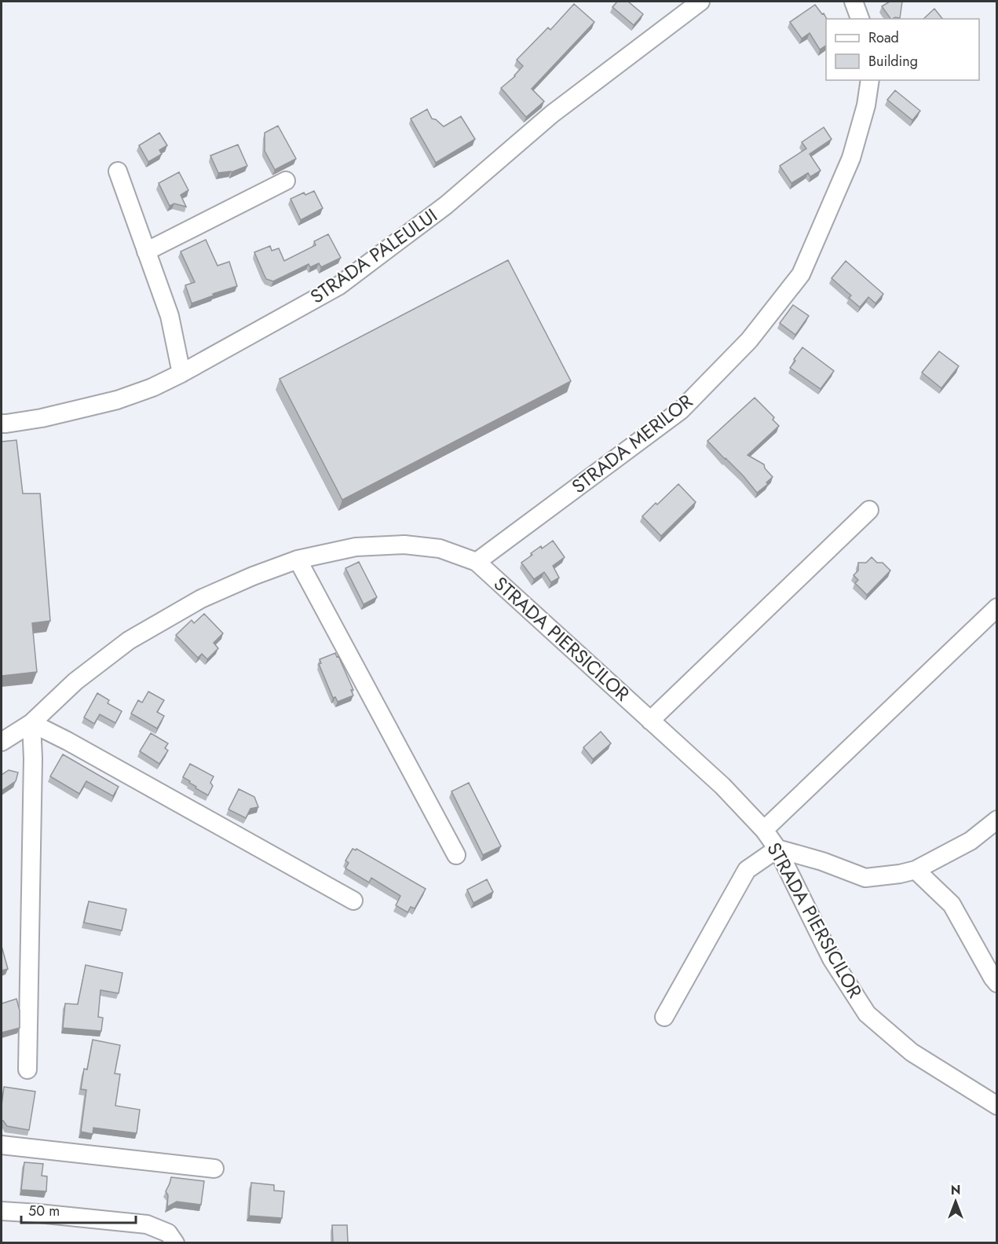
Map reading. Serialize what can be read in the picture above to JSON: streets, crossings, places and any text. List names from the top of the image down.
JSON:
{
  "streets": {
    "street": ["STRADA PALEULUI", "STRADA MERILOR", "STRADA PIERSICILOR"]
  },
  "crossings": [
    ["STRADA MERILOR", "STRADA PIERSICILOR"]
  ],
  "legend": ["Road", "Building"],
  "scale_bar": "50 m",
  "north": "top"
}
